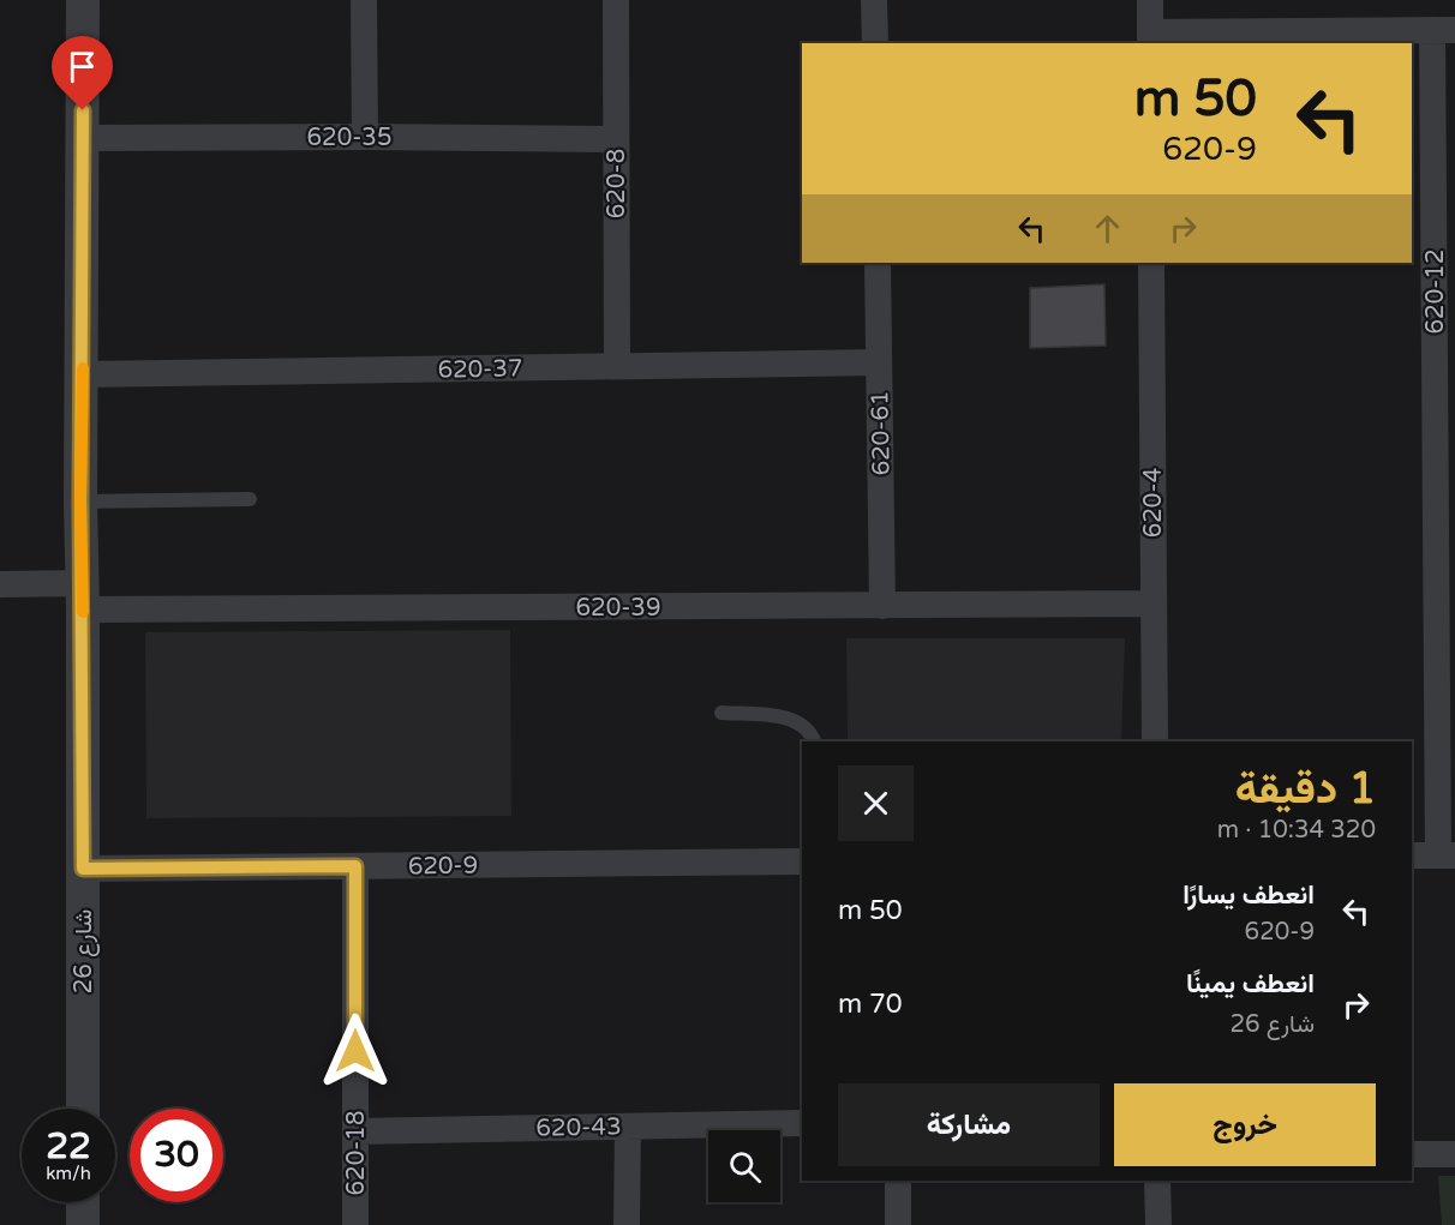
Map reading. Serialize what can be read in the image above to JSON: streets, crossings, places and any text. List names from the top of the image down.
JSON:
{
  "streets": {
    "street": [
      "620-35",
      "620-8",
      "620-12",
      "620-37",
      "620-61",
      "620-4",
      "620-39",
      "620-9",
      "شارع 26",
      "620-43",
      "620-18"
    ]
  },
  "crossings": [
    ["620-35", "620-8"],
    ["620-35", "شارع 26"],
    ["620-8", "620-37"],
    ["620-37", "620-61"],
    ["620-37", "شارع 26"],
    ["620-61", "620-39"],
    ["620-4", "620-39"],
    ["620-39", "شارع 26"],
    ["620-9", "شارع 26"],
    ["620-9", "620-18"],
    ["620-43", "620-18"]
  ],
  "page": {
    "turn": ["50 m", "620-9"],
    "heading": ["1 دقيقة", "320 m · 10:34"],
    "list": [
      {
        "name": "انعطف يسارًا",
        "note": "620-9",
        "value": "50 m"
      },
      {
        "name": "انعطف يمينًا",
        "note": "شارع 26",
        "value": "70 m"
      }
    ],
    "buttons": ["خروج", "مشاركة"],
    "speed": "22 km/h",
    "limit": "30"
  }
}
